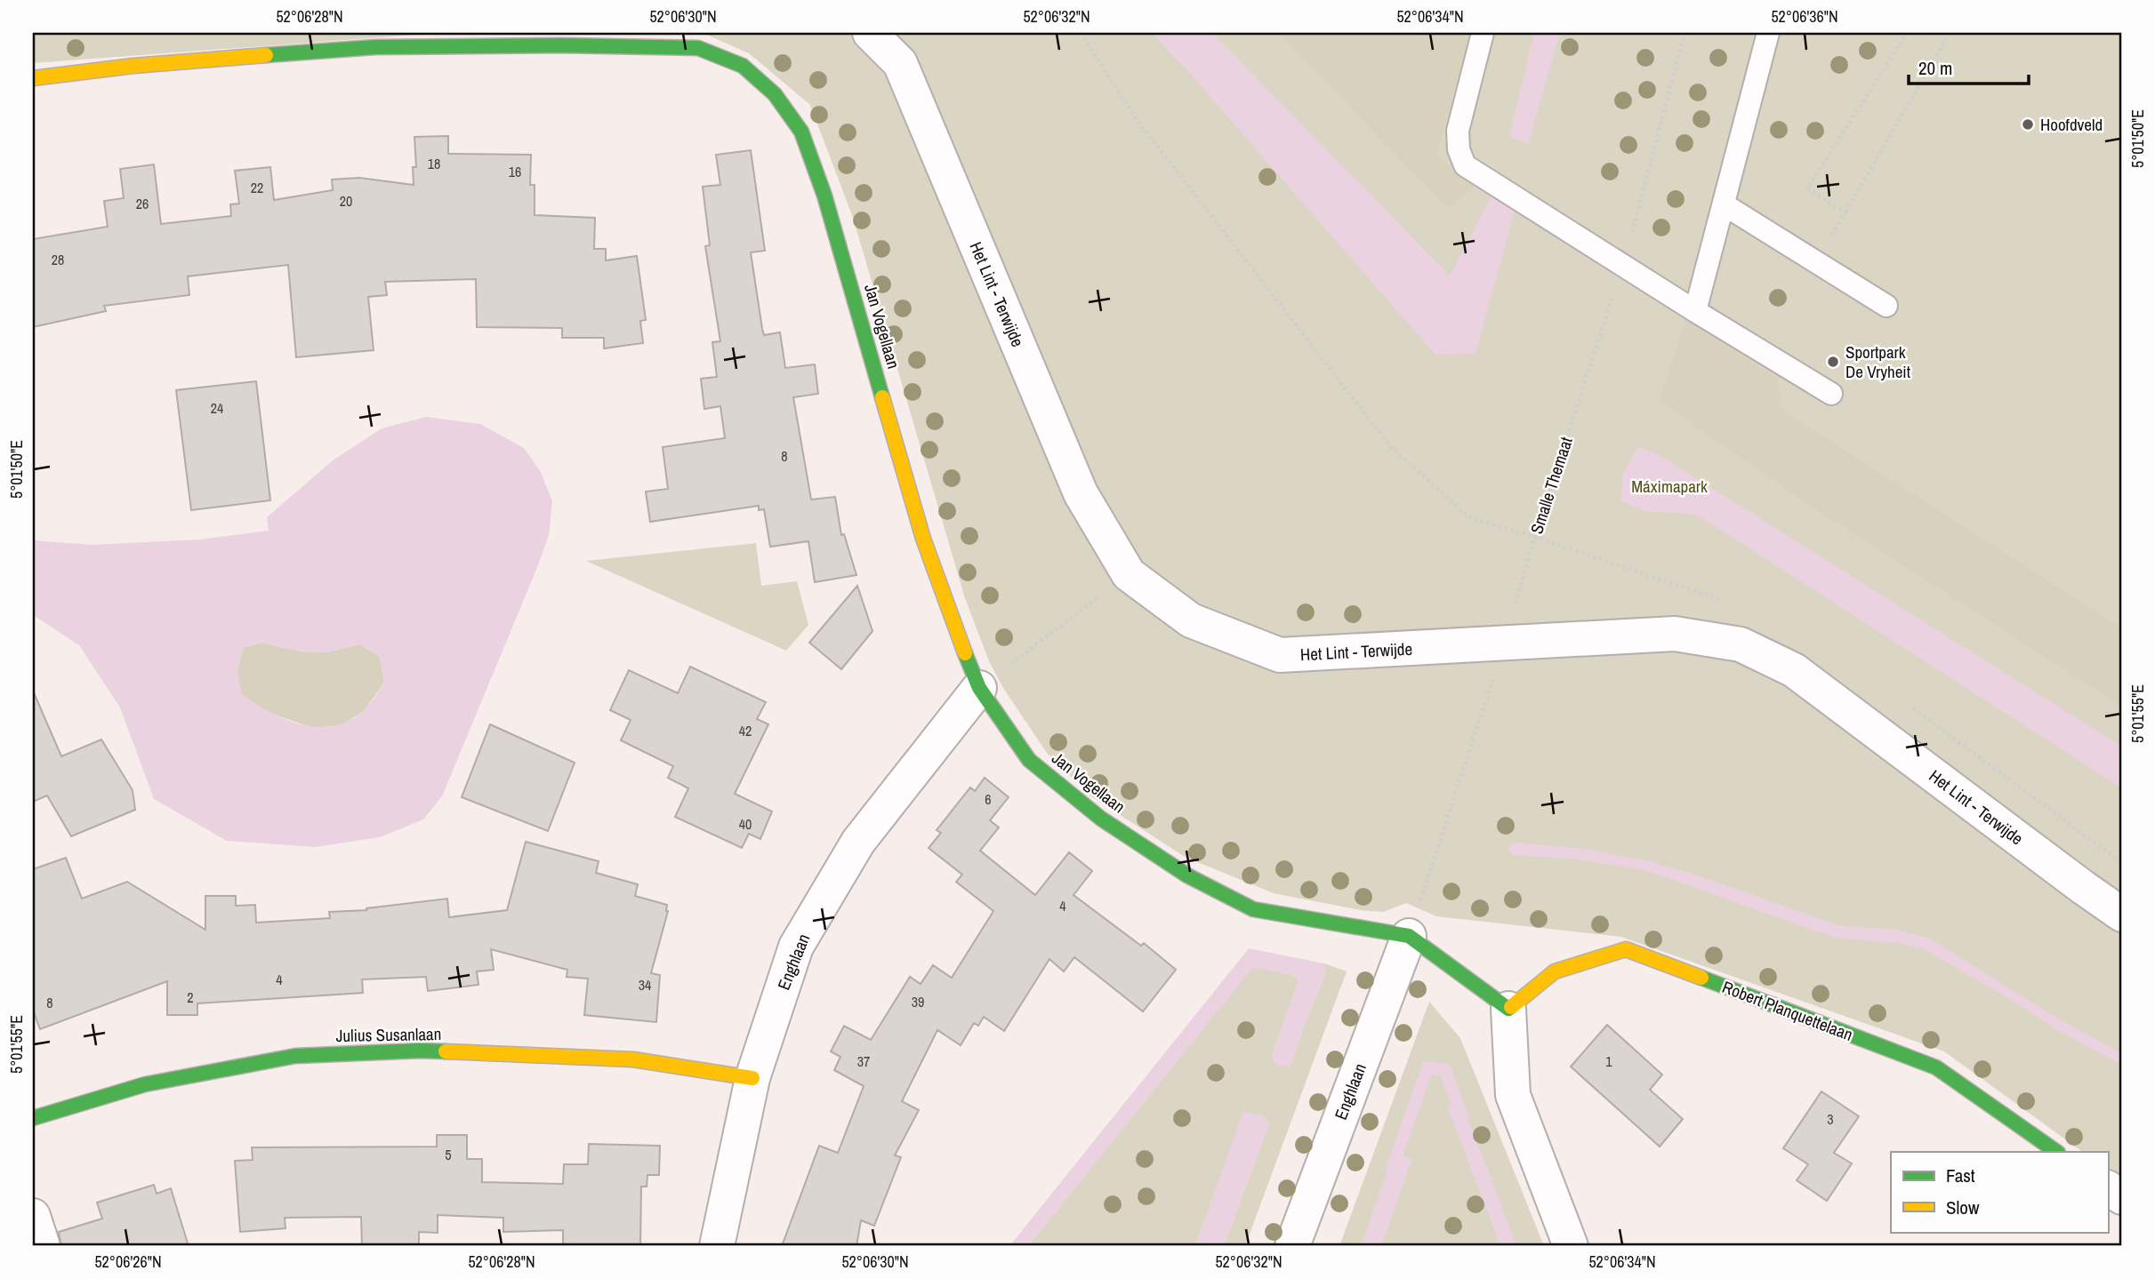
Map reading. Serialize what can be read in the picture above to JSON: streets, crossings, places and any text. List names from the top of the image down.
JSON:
{
  "streets": {
    "street": [
      "Het Lint - Terwijde",
      "Jan Vogellaan",
      "Enghlaan",
      "Robert Planquettelaan",
      "Julius Susanlaan"
    ],
    "path": ["Smalle Themaat"]
  },
  "crossings": [
    ["Het Lint - Terwijde", "Smalle Themaat"],
    ["Jan Vogellaan", "Smalle Themaat"],
    ["Jan Vogellaan", "Enghlaan"],
    ["Jan Vogellaan", "Robert Planquettelaan"],
    ["Smalle Themaat", "Enghlaan"],
    ["Enghlaan", "Julius Susanlaan"]
  ],
  "parks": ["Máximapark"],
  "places": ["Hoofdveld", "Sportpark De Vryheit"],
  "house_numbers": [
    "18",
    "16",
    "22",
    "20",
    "26",
    "28",
    "24",
    "8",
    "42",
    "6",
    "40",
    "4",
    "4",
    "34",
    "2",
    "39",
    "8",
    "37",
    "1",
    "3",
    "5"
  ],
  "legend": ["Fast", "Slow"],
  "scale_bar": "20 m",
  "coordinates": [
    "52°06'28\"N",
    "52°06'30\"N",
    "52°06'32\"N",
    "52°06'34\"N",
    "52°06'36\"N",
    "5°01'50\"E",
    "5°01'55\"E",
    "52°06'26\"N"
  ]
}
